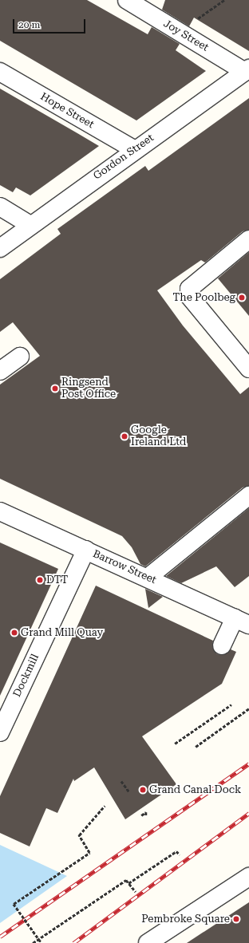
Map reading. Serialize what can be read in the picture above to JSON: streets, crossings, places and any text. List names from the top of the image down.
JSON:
{
  "streets": {
    "street": [
      "Joy Street",
      "Hope Street",
      "Gordon Street",
      "Barrow Street",
      "Dockmill"
    ]
  },
  "crossings": [
    ["Joy Street", "Gordon Street"],
    ["Hope Street", "Gordon Street"],
    ["Barrow Street", "Dockmill"]
  ],
  "places": [
    "The Poolbeg",
    "Ringsend Post Office",
    "Google Ireland Ltd",
    "DTT",
    "Grand Mill Quay",
    "Grand Canal Dock",
    "Pembroke Square"
  ],
  "scale_bar": "20 m"
}
